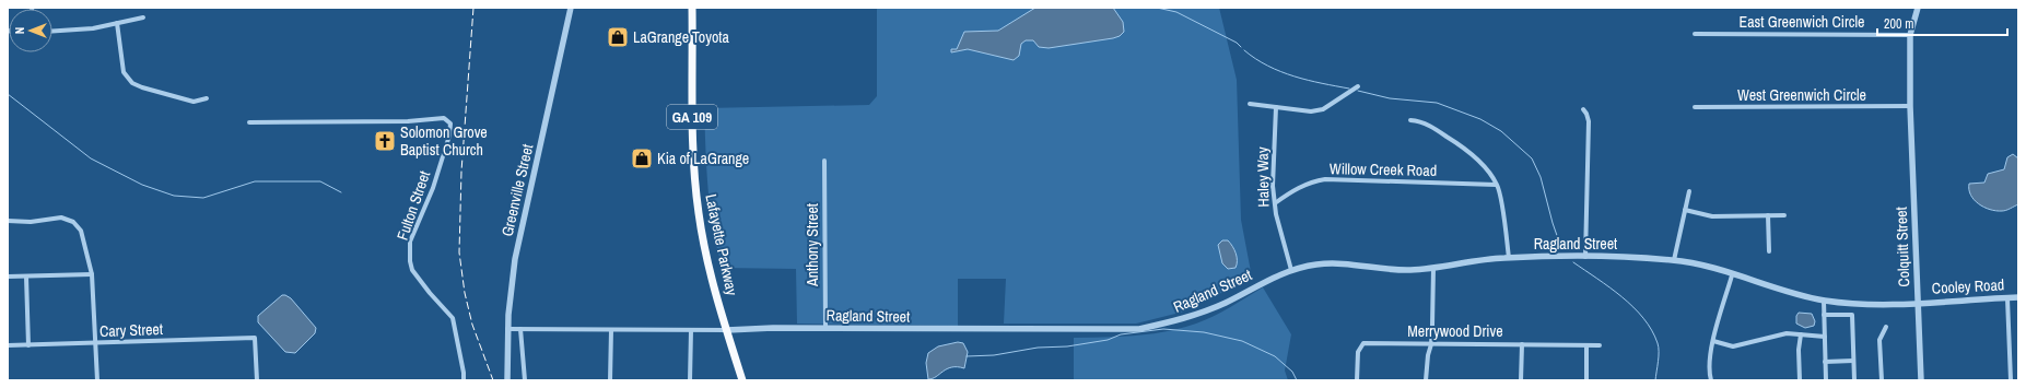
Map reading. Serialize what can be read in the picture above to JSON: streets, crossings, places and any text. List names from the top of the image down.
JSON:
{
  "streets": {
    "highway": ["GA 109", "Lafayette Parkway"],
    "street": [
      "East Greenwich Circle",
      "West Greenwich Circle",
      "Willow Creek Road",
      "Haley Way",
      "Greenville Street",
      "Fulton Street",
      "Ragland Street",
      "Anthony Street",
      "Colquitt Street",
      "Cooley Road",
      "Cary Street",
      "Merrywood Drive"
    ]
  },
  "crossings": [
    ["East Greenwich Circle", "Colquitt Street"],
    ["West Greenwich Circle", "Colquitt Street"],
    ["Willow Creek Road", "Haley Way"],
    ["Haley Way", "Ragland Street"],
    ["Greenville Street", "Ragland Street"],
    ["Ragland Street", "Lafayette Parkway"],
    ["Ragland Street", "Anthony Street"],
    ["Ragland Street", "Colquitt Street"],
    ["Ragland Street", "Cooley Road"],
    ["Colquitt Street", "Cooley Road"]
  ],
  "places": {
    "shop": ["LaGrange Toyota", "Kia of LaGrange"],
    "church": ["Solomon Grove Baptist Church"]
  },
  "scale_bar": "200 m",
  "north": "left"
}
